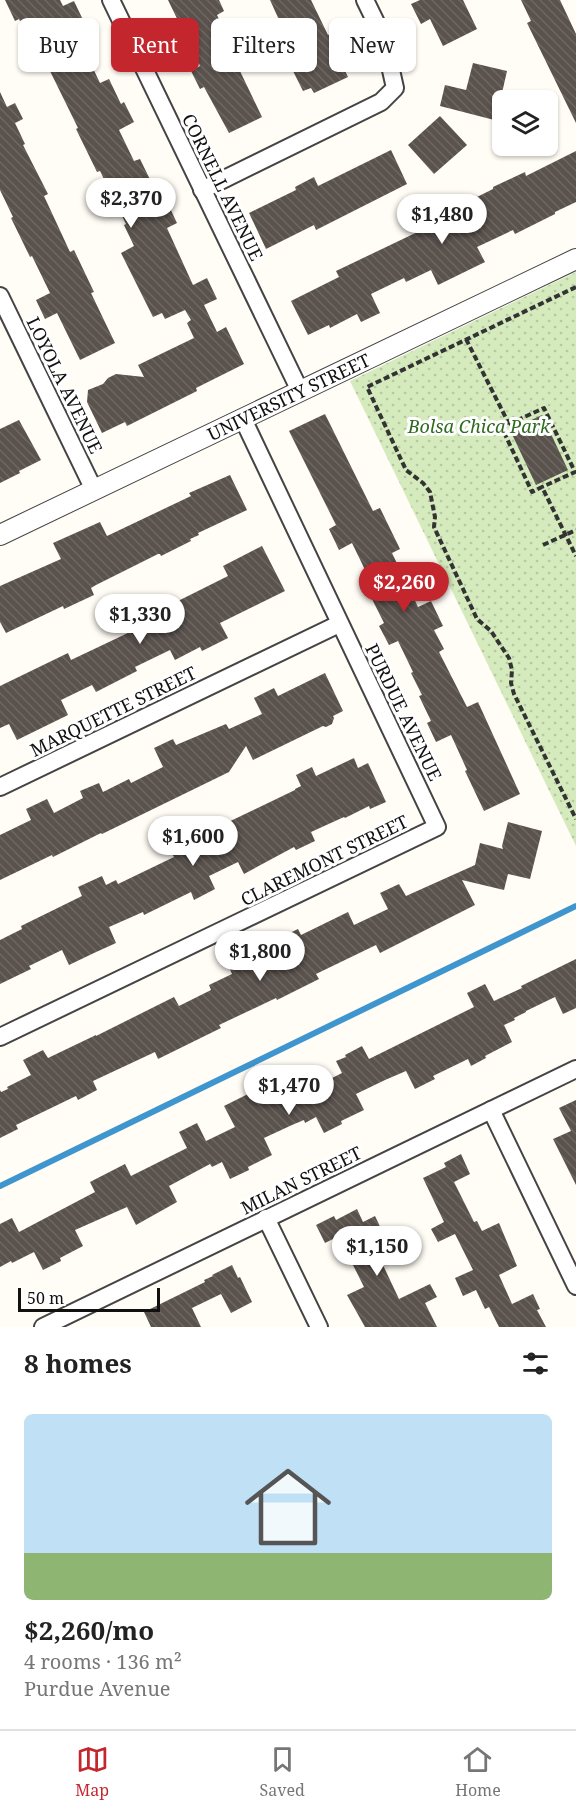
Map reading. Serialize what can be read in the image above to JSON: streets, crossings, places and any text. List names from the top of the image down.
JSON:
{
  "streets": {
    "street": [
      "CORNELL AVENUE",
      "LOYOLA AVENUE",
      "UNIVERSITY STREET",
      "MARQUETTE STREET",
      "PURDUE AVENUE",
      "CLAREMONT STREET",
      "MILAN STREET"
    ]
  },
  "crossings": [
    ["CORNELL AVENUE", "UNIVERSITY STREET"],
    ["LOYOLA AVENUE", "UNIVERSITY STREET"],
    ["UNIVERSITY STREET", "PURDUE AVENUE"],
    ["MARQUETTE STREET", "PURDUE AVENUE"],
    ["PURDUE AVENUE", "CLAREMONT STREET"]
  ],
  "parks": ["Bolsa Chica Park"],
  "scale_bar": "50 m",
  "page": {
    "chip": [
      "Buy",
      "Rent",
      "Filters",
      "New"
    ],
    "price": [
      "$2,370",
      "$1,480",
      "$2,260",
      "$1,330",
      "$1,600",
      "$1,800",
      "$1,470",
      "$1,150"
    ],
    "scale": "50 m",
    "heading": "8 homes",
    "list": [
      {
        "name": "$2,260/mo",
        "note": "4 rooms · 136 m² · Purdue Avenue"
      }
    ],
    "tabs": ["Map", "Saved", "Home"]
  }
}
